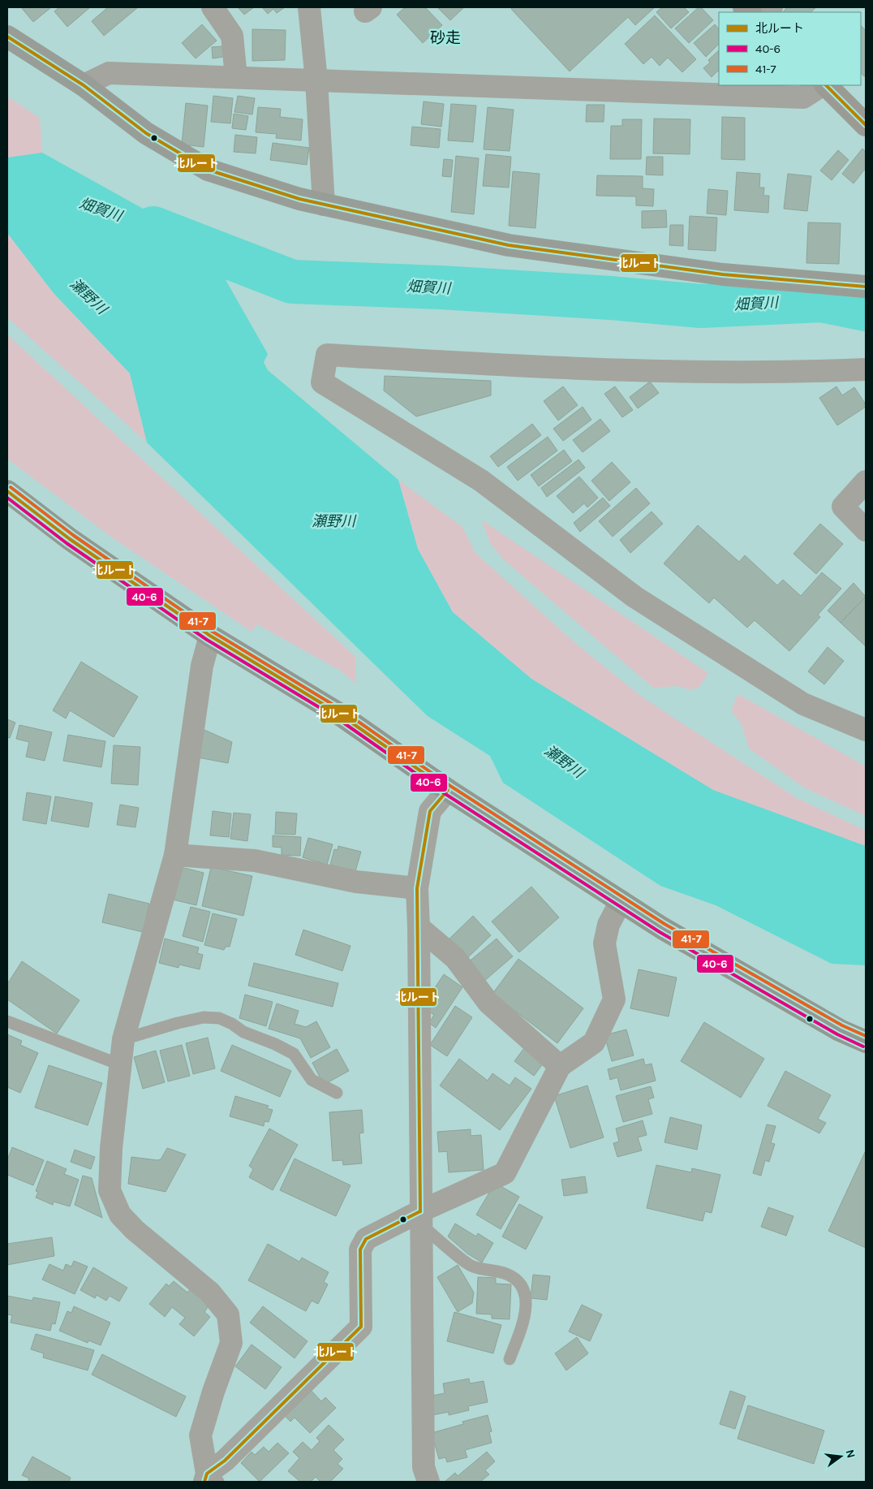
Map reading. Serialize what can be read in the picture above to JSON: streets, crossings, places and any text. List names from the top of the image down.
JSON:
{
  "districts": ["砂走"],
  "water": ["畑賀川", "瀬野川"],
  "lines": ["transit line 北ルート", "transit line 41-7", "transit line 40-6"],
  "legend": ["北ルート", "40-6", "41-7"],
  "north": "right"
}
